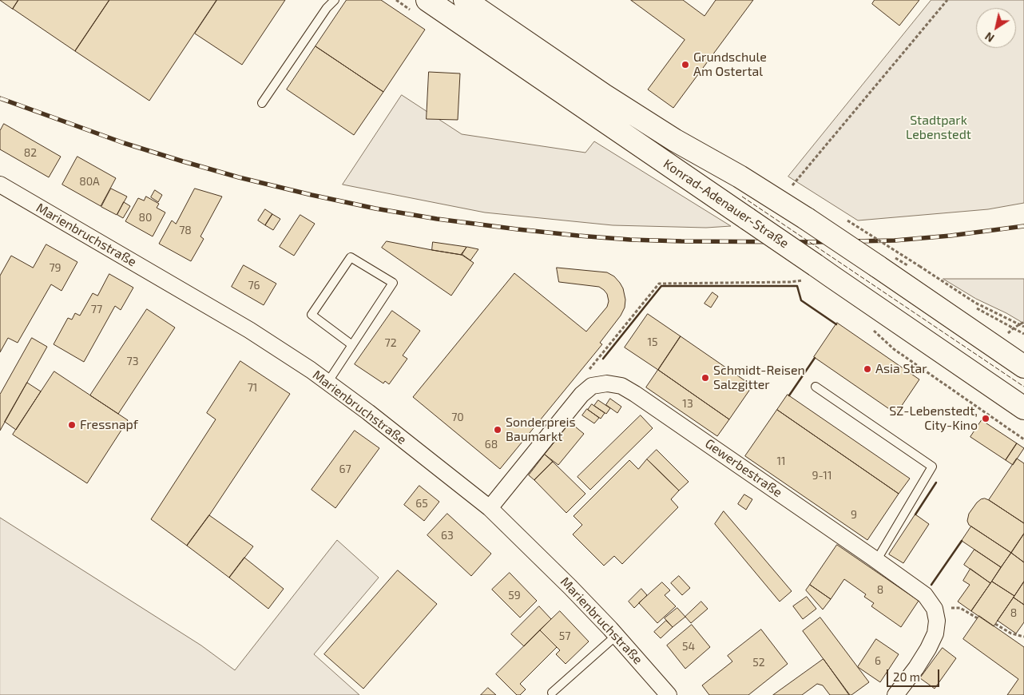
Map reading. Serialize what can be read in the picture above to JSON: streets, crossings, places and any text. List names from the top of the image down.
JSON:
{
  "streets": {
    "street": ["Konrad-Adenauer-Straße", "Marienbruchstraße", "Gewerbestraße"]
  },
  "crossings": [
    ["Marienbruchstraße", "Gewerbestraße"]
  ],
  "parks": ["Stadtpark Lebenstedt"],
  "places": [
    "Grundschule Am Ostertal",
    "Asia Star",
    "Schmidt-Reisen Salzgitter",
    "SZ-Lebenstedt, City-Kino",
    "Fressnapf",
    "Sonderpreis Baumarkt"
  ],
  "house_numbers": [
    "82",
    "80A",
    "80",
    "78",
    "79",
    "76",
    "77",
    "15",
    "72",
    "73",
    "71",
    "13",
    "70",
    "68",
    "11",
    "67",
    "9-11",
    "65",
    "9",
    "63",
    "8",
    "59",
    "8",
    "57",
    "54",
    "6",
    "52"
  ],
  "scale_bar": "20 m",
  "north": "bottom left"
}
